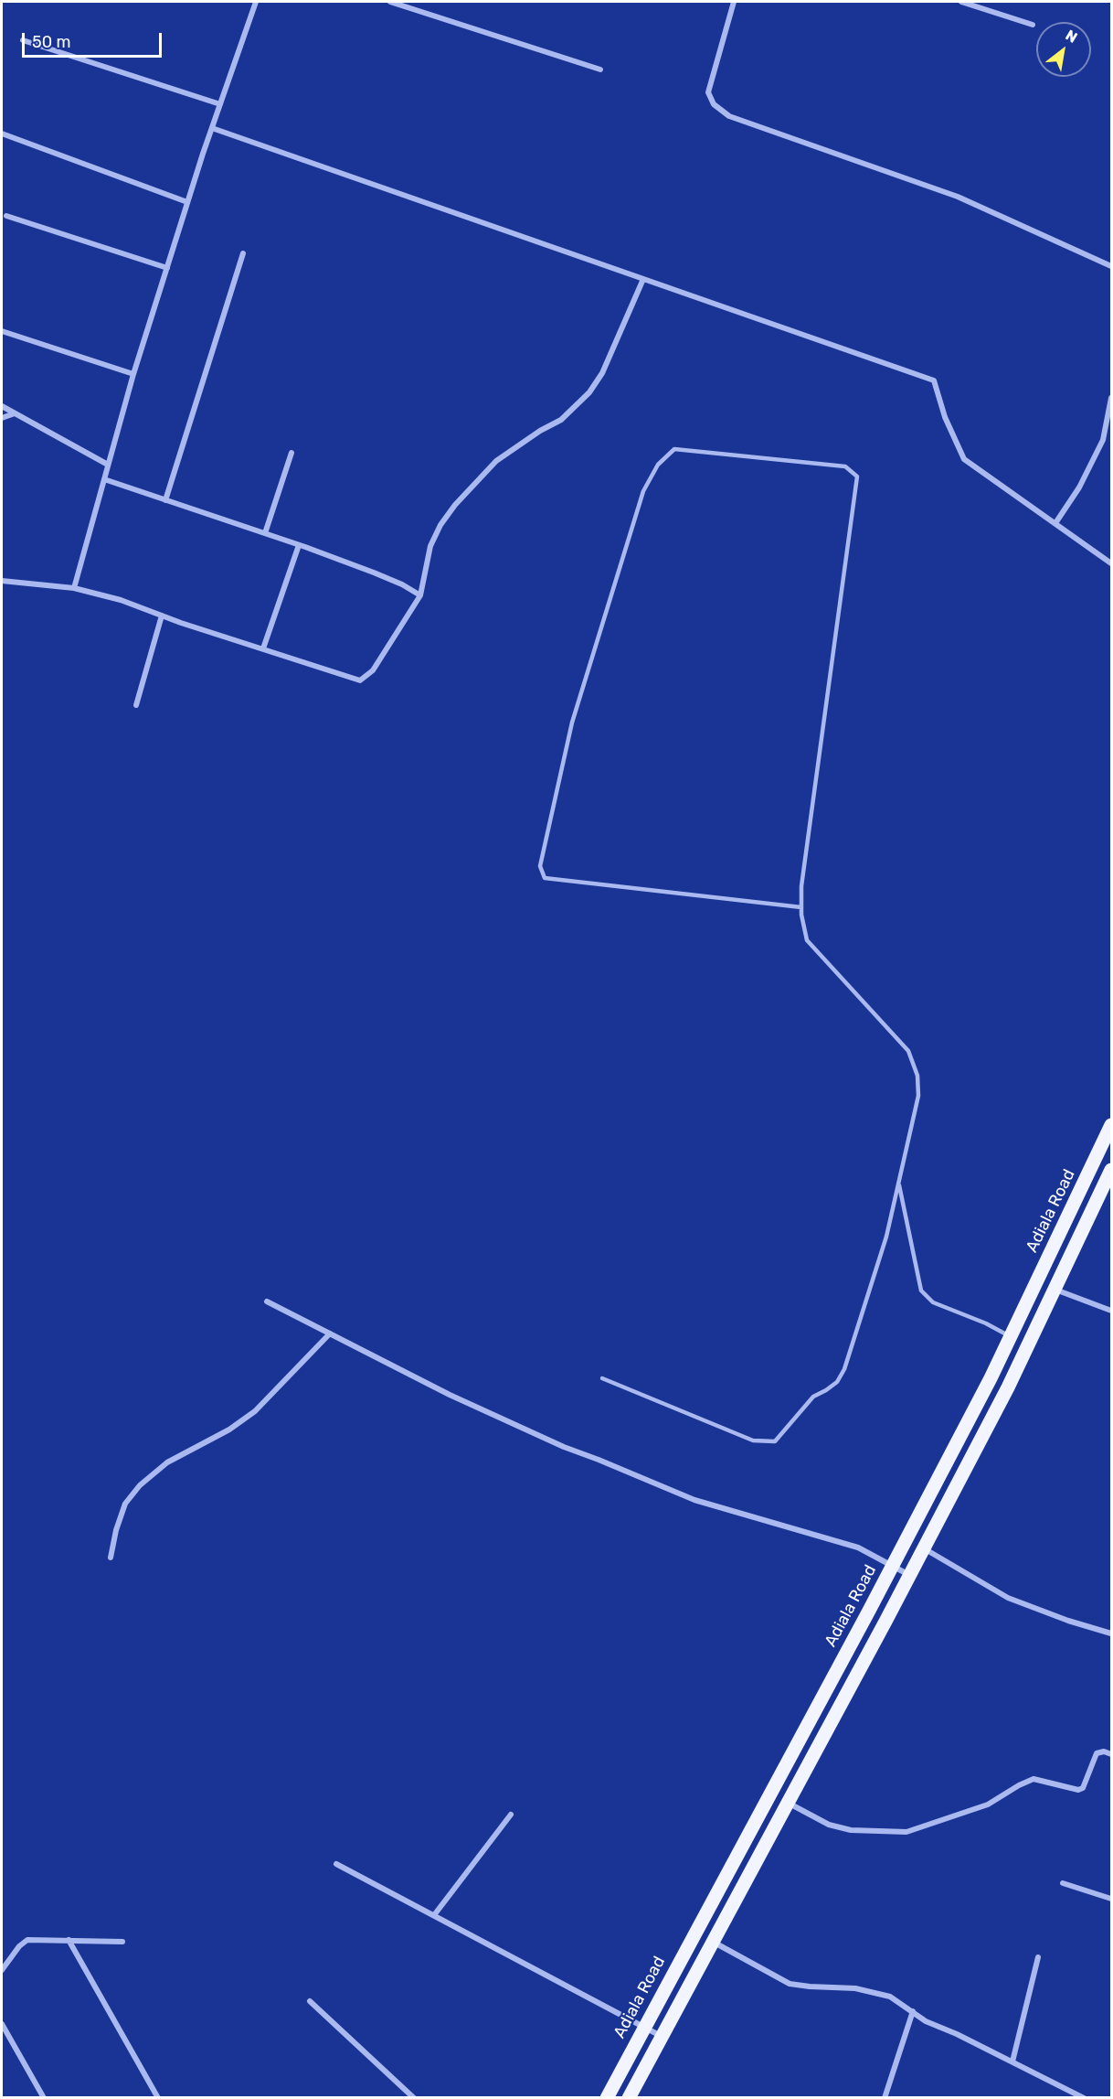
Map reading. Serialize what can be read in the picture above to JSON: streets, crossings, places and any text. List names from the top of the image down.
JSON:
{
  "streets": {
    "main road": ["Adiala Road"]
  },
  "scale_bar": "50 m",
  "north": "top right"
}
